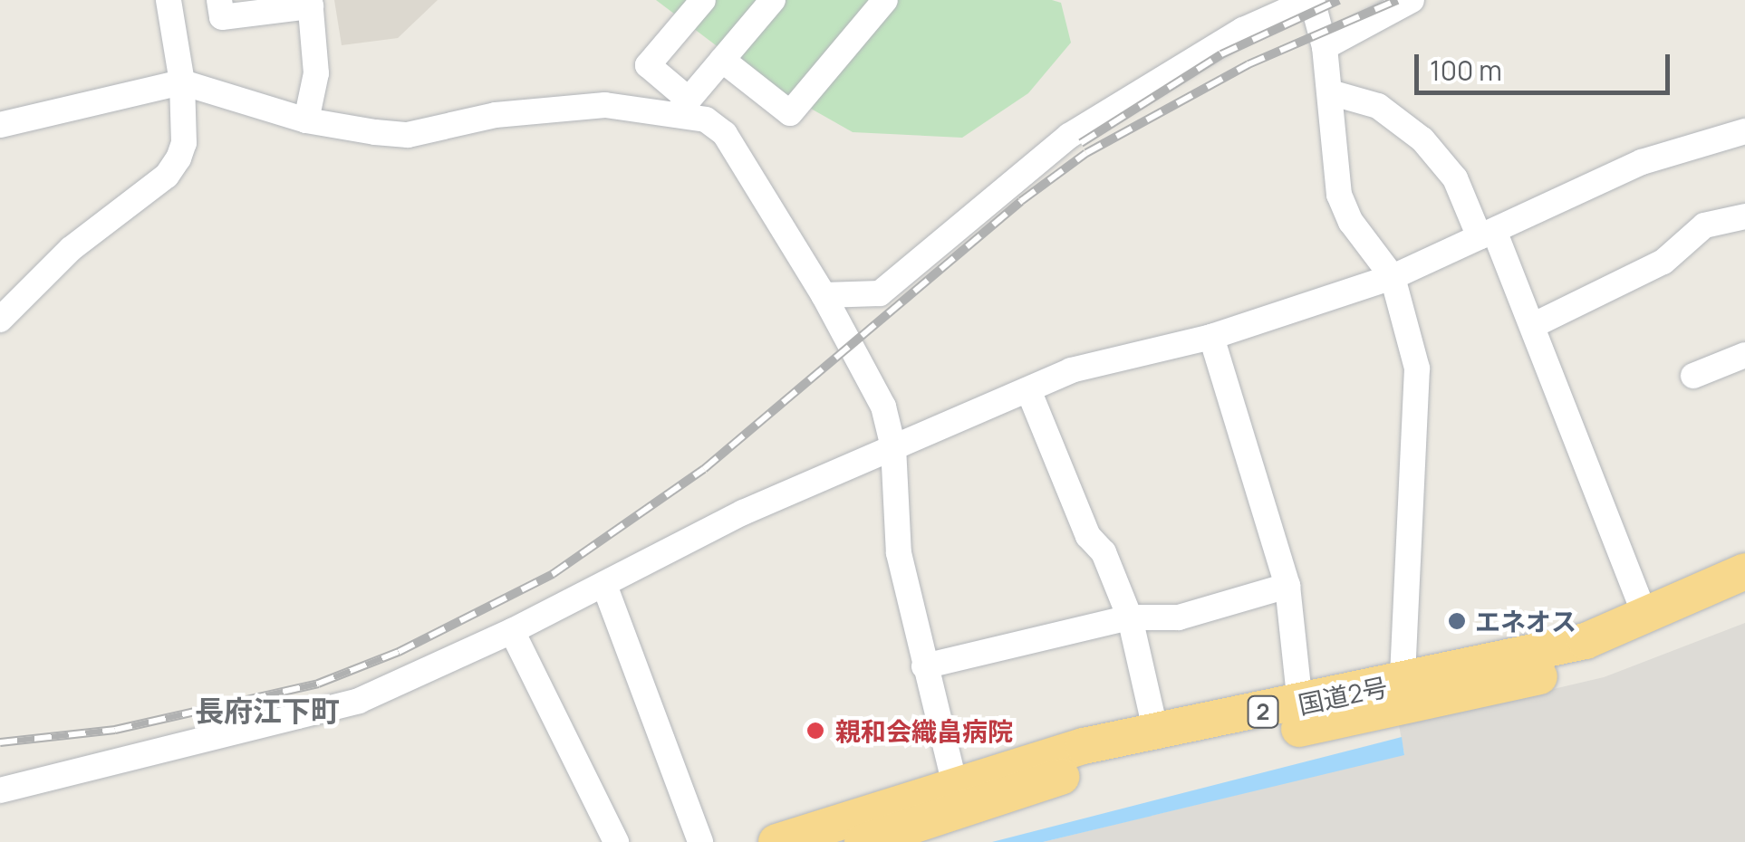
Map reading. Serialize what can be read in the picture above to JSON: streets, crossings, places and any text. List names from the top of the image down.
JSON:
{
  "streets": {
    "highway": ["国道2号", "2"]
  },
  "districts": ["長府江下町"],
  "places": ["エネオス", "親和会織畠病院"],
  "scale_bar": "100 m"
}
